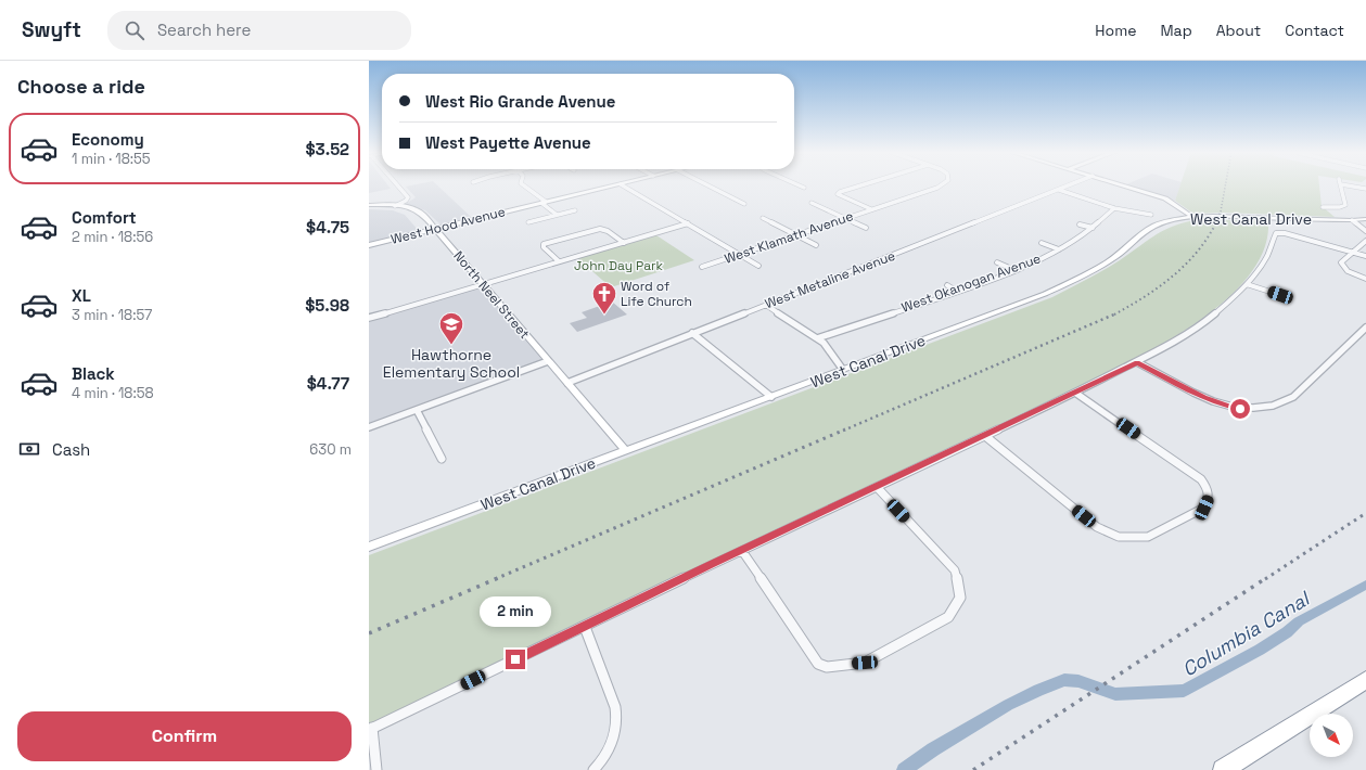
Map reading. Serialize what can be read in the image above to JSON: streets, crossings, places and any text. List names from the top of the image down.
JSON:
{
  "streets": {
    "street": [
      "West Canal Drive",
      "West Hood Avenue",
      "West Klamath Avenue",
      "West Metaline Avenue",
      "West Okanogan Avenue",
      "North Neel Street"
    ]
  },
  "crossings": [
    ["West Canal Drive", "North Neel Street"],
    ["West Hood Avenue", "North Neel Street"],
    ["West Metaline Avenue", "North Neel Street"]
  ],
  "water": ["Columbia Canal"],
  "parks": ["John Day Park"],
  "places": {
    "church": ["Word of Life Church"],
    "school or university": ["Hawthorne Elementary School"]
  },
  "north": "bottom right",
  "page": {
    "header": "Swyft",
    "search": "Search here",
    "nav": [
      "Home",
      "Map",
      "About",
      "Contact"
    ],
    "heading": "Choose a ride",
    "banner": ["West Rio Grande Avenue", "West Payette Avenue"],
    "list": [
      {
        "name": "Economy",
        "note": "1 min · 18:55",
        "value": "$3.52"
      },
      {
        "name": "Comfort",
        "note": "2 min · 18:56",
        "value": "$4.75"
      },
      {
        "name": "XL",
        "note": "3 min · 18:57",
        "value": "$5.98"
      },
      {
        "name": "Black",
        "note": "4 min · 18:58",
        "value": "$4.77"
      }
    ],
    "pay": ["Cash", "630 m"],
    "bubble": "2 min",
    "buttons": "Confirm"
  }
}
